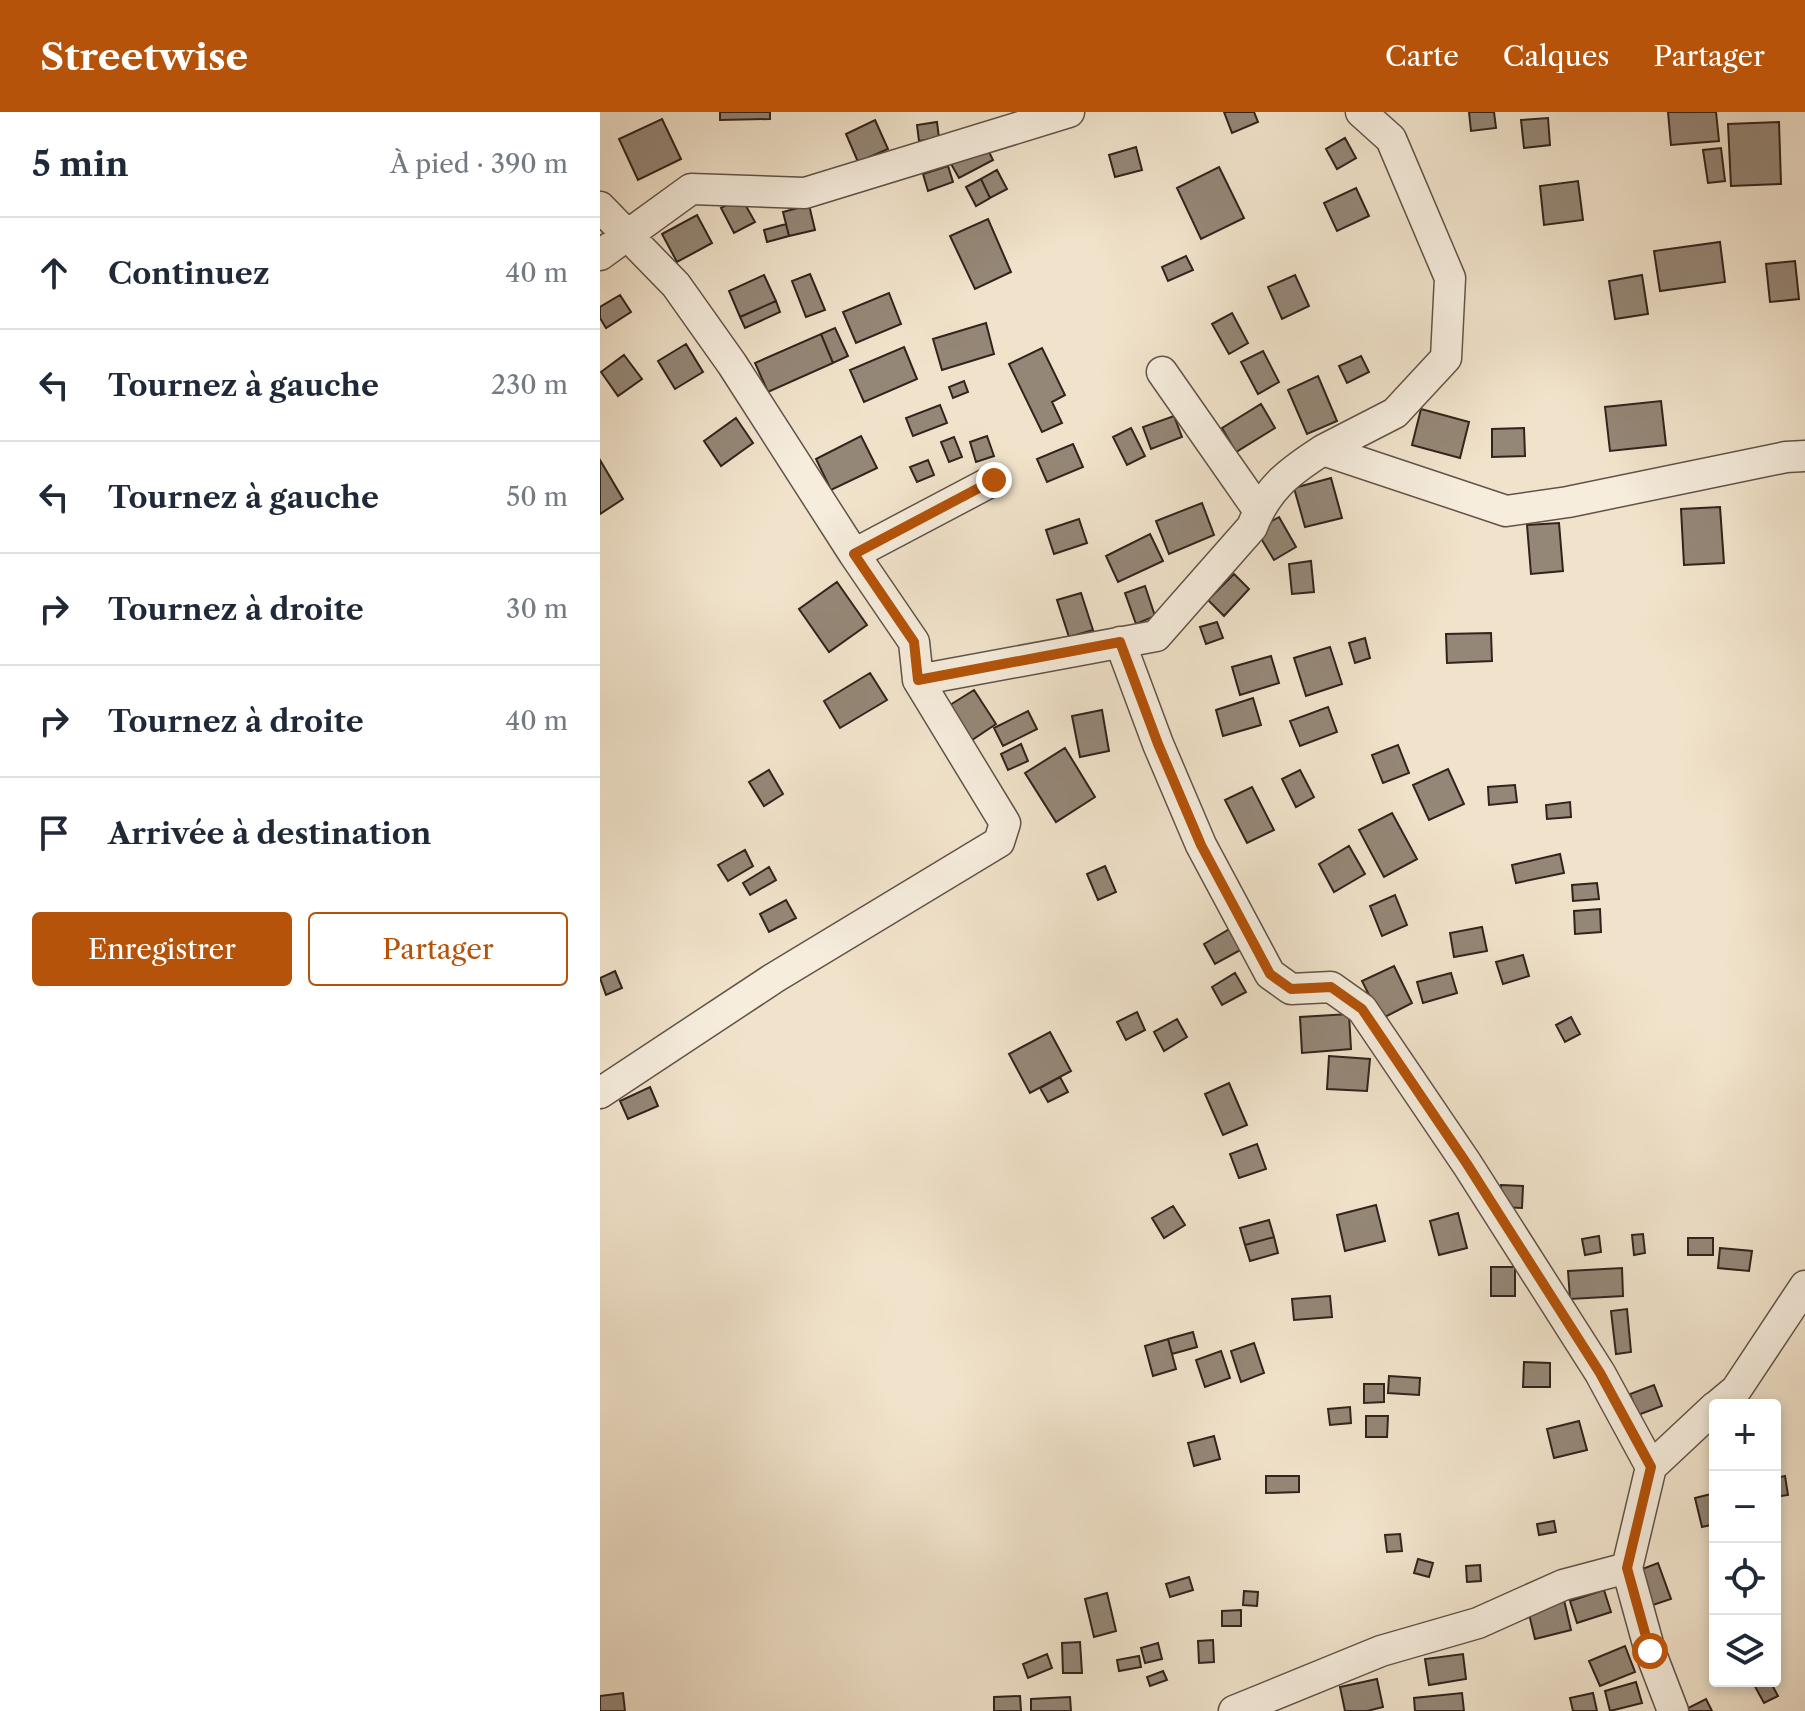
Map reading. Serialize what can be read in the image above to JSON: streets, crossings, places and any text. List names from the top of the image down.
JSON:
{
  "page": {
    "header": "Streetwise",
    "nav": ["Carte", "Calques", "Partager"],
    "heading": ["5 min", "À pied · 390 m"],
    "list": [
      ["Continuez", "40 m"],
      ["Tournez à gauche", "230 m"],
      ["Tournez à gauche", "50 m"],
      ["Tournez à droite", "30 m"],
      ["Tournez à droite", "40 m"],
      "Arrivée à destination"
    ],
    "buttons": ["Enregistrer", "Partager"],
    "map_buttons": ["+", "−"]
  }
}
